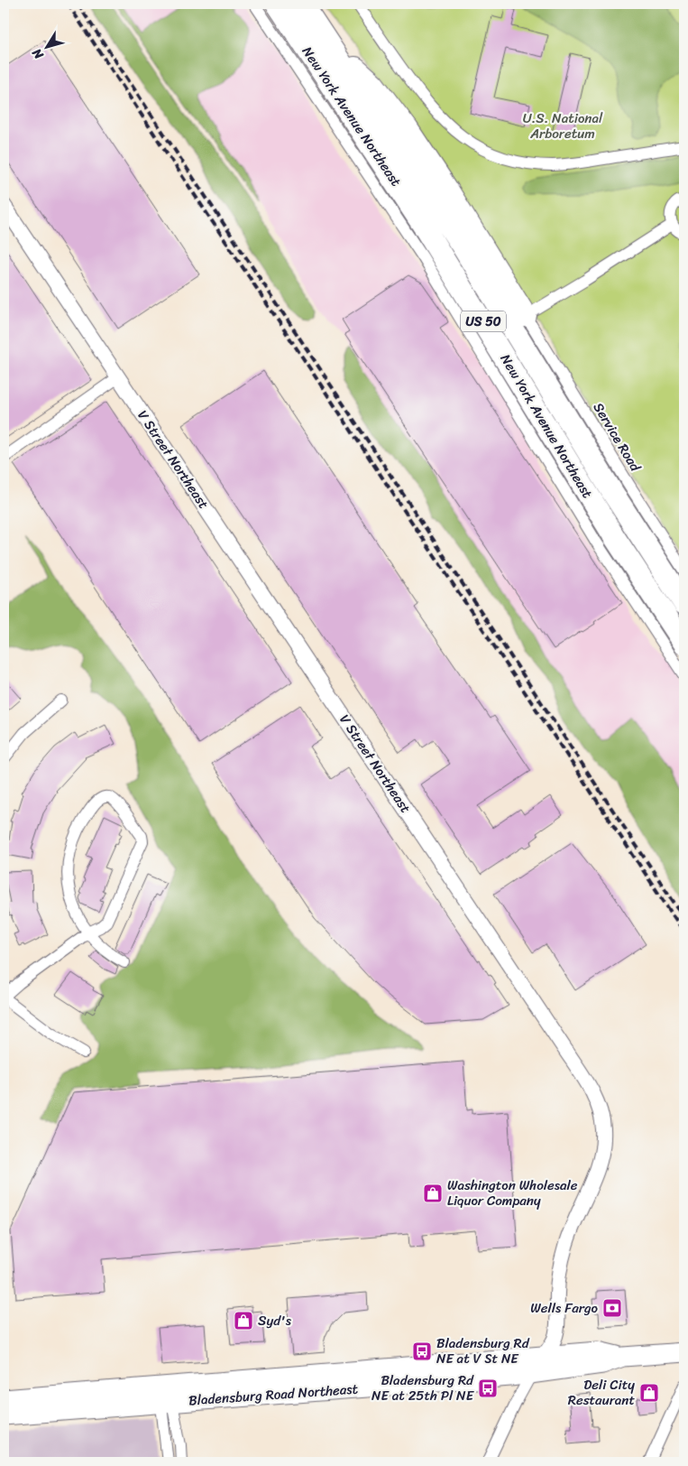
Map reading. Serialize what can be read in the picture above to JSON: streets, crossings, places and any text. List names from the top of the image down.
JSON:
{
  "streets": {
    "highway": ["New York Avenue Northeast", "US 50"],
    "main road": ["Bladensburg Road Northeast"],
    "street": ["Service Road", "V Street Northeast"]
  },
  "crossings": [
    ["V Street Northeast", "Bladensburg Road Northeast"]
  ],
  "parks": ["U.S. National Arboretum"],
  "places": {
    "shop": ["Washington Wholesale Liquor Company", "Syd's", "Deli City Restaurant"],
    "bank": ["Wells Fargo"],
    "bus stop": ["Bladensburg Rd NE at V St NE", "Bladensburg Rd NE at 25th Pl NE"]
  },
  "north": "bottom left"
}
